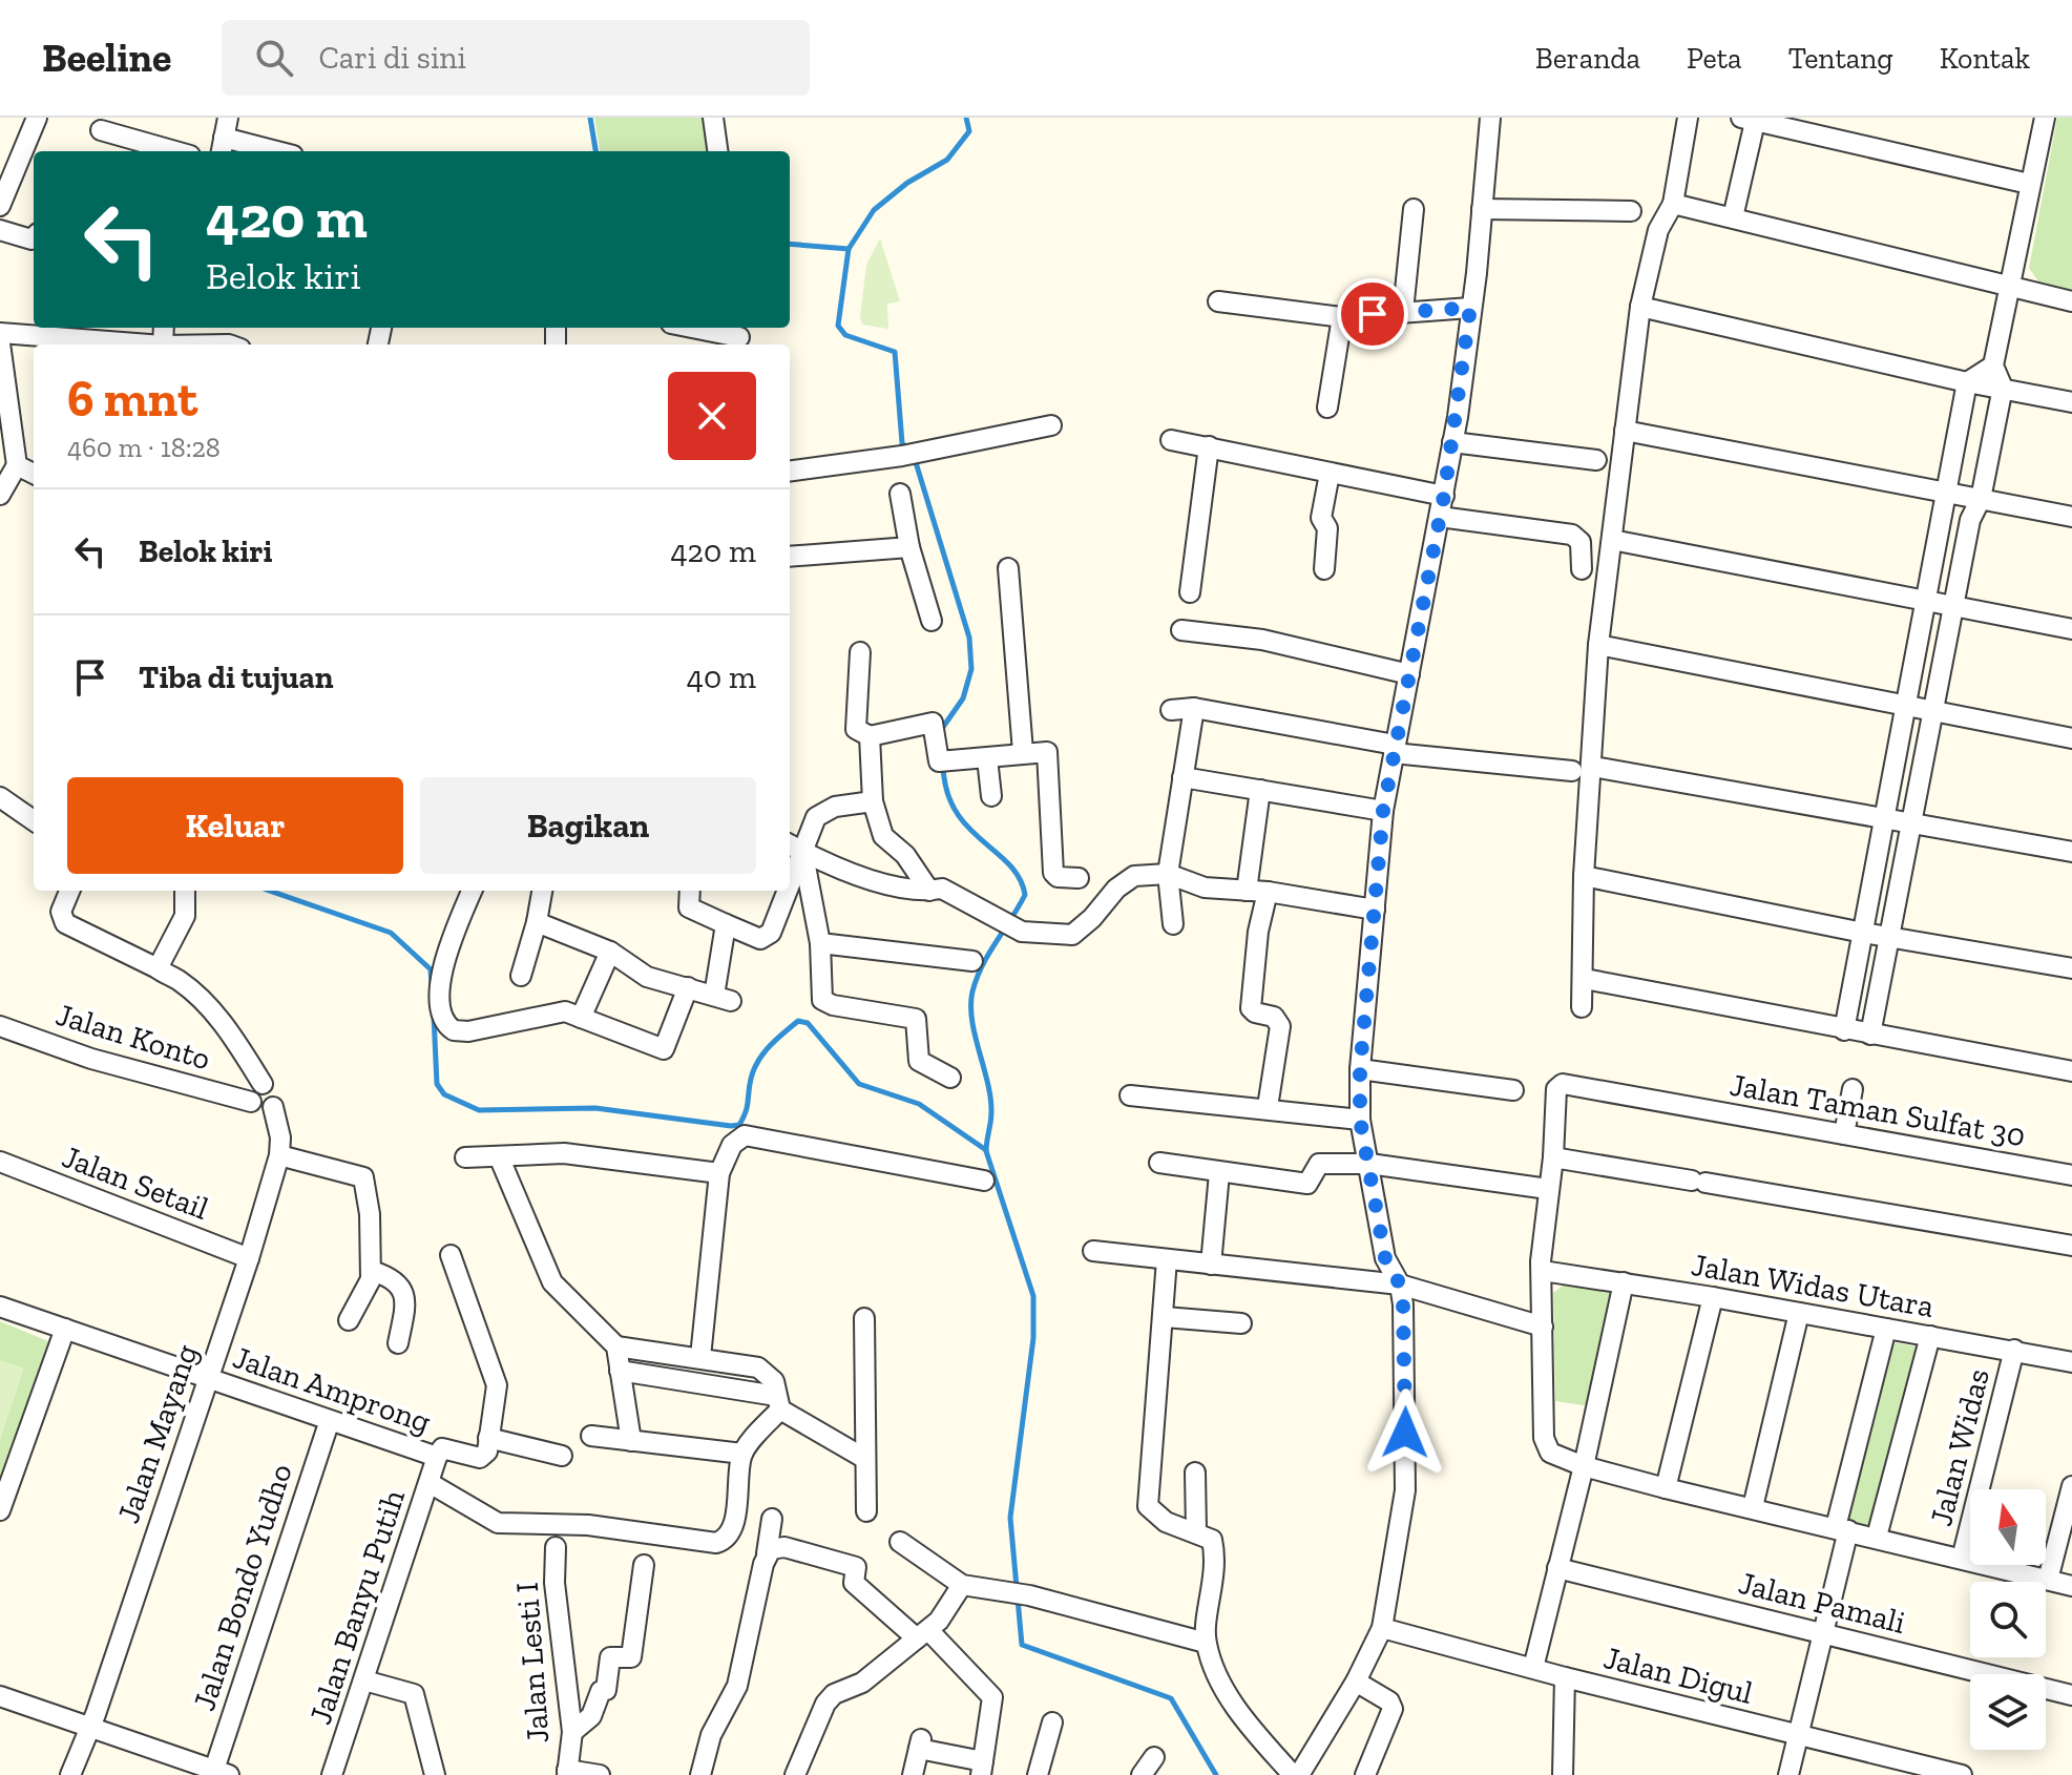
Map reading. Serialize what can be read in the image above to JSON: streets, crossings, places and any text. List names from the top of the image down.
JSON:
{
  "streets": {
    "street": [
      "Jalan Konto",
      "Jalan Taman Sulfat 30",
      "Jalan Setail",
      "Jalan Widas Utara",
      "Jalan Amprong",
      "Jalan Mayang",
      "Jalan Widas",
      "Jalan Bondo Yudho",
      "Jalan Pamali",
      "Jalan Banyu Putih",
      "Jalan Lesti I",
      "Jalan Digul"
    ]
  },
  "crossings": [
    ["Jalan Konto", "Jalan Mayang"],
    ["Jalan Setail", "Jalan Mayang"],
    ["Jalan Widas Utara", "Jalan Widas"],
    ["Jalan Amprong", "Jalan Mayang"],
    ["Jalan Amprong", "Jalan Bondo Yudho"],
    ["Jalan Amprong", "Jalan Banyu Putih"]
  ],
  "north": "top",
  "page": {
    "header": "Beeline",
    "search": "Cari di sini",
    "nav": [
      "Beranda",
      "Peta",
      "Tentang",
      "Kontak"
    ],
    "turn": ["420 m", "Belok kiri"],
    "heading": ["6 mnt", "460 m · 18:28"],
    "list": [
      {
        "name": "Belok kiri",
        "value": "420 m"
      },
      {
        "name": "Tiba di tujuan",
        "value": "40 m"
      }
    ],
    "buttons": ["Keluar", "Bagikan"]
  }
}
